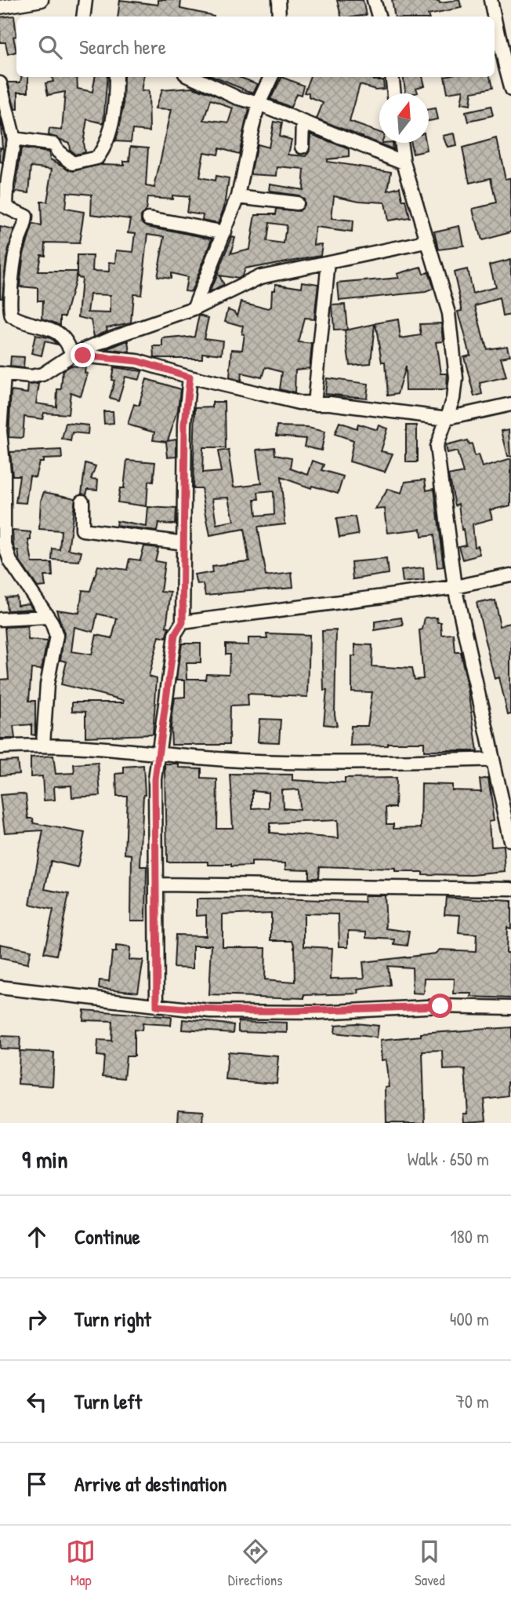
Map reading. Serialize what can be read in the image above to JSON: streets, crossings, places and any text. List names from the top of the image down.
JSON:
{
  "north": "top",
  "page": {
    "search": "Search here",
    "heading": ["9 min", "Walk · 650 m"],
    "list": [
      ["Continue", "180 m"],
      ["Turn right", "400 m"],
      ["Turn left", "70 m"],
      "Arrive at destination"
    ],
    "nav": ["Map", "Directions", "Saved"]
  }
}
